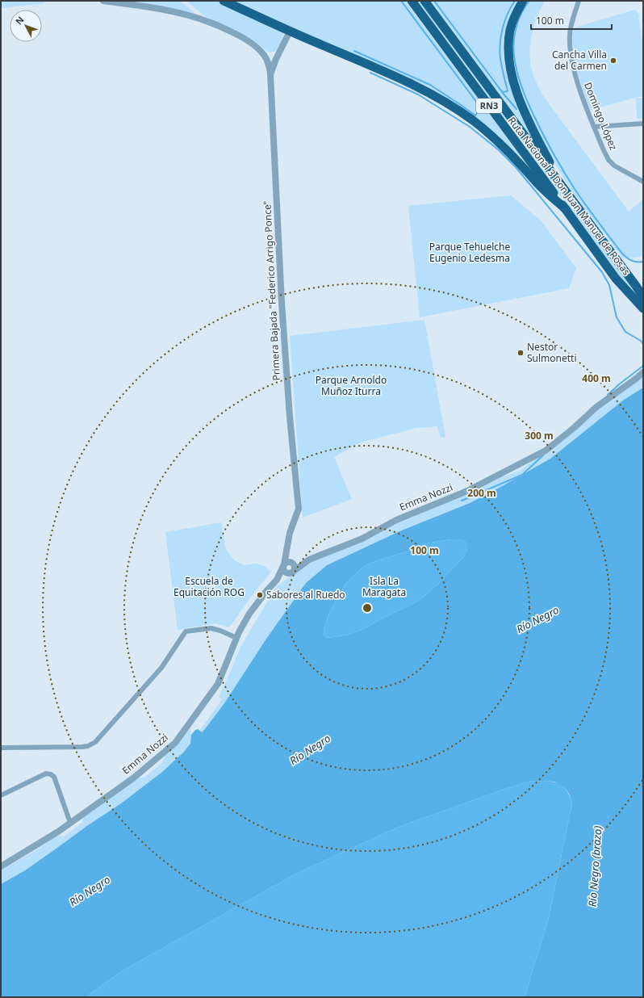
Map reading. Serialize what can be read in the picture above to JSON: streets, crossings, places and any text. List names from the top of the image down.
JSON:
{
  "streets": {
    "highway": ["RN3", "Ruta Nacional 3 Don Juan Manuel de Rosas"],
    "street": ["Domingo López", "Primera Bajada \"Federico Arrigo Ponce\"", "Emma Nozzi"]
  },
  "crossings": [
    ["Primera Bajada \"Federico Arrigo Ponce\"", "Emma Nozzi"]
  ],
  "water": ["Río Negro", "Río Negro (brazo)"],
  "parks": [
    "Parque Tehuelche Eugenio Ledesma",
    "Parque Arnoldo Muñoz Iturra",
    "Escuela de Equitación ROG",
    "Isla La Maragata"
  ],
  "places": ["Cancha Villa del Carmen", "Nestor Sulmonetti", "Sabores al Ruedo"],
  "scale_bar": "100 m",
  "north": "top left",
  "rings": [
    "400 m",
    "300 m",
    "200 m",
    "100 m"
  ]
}
